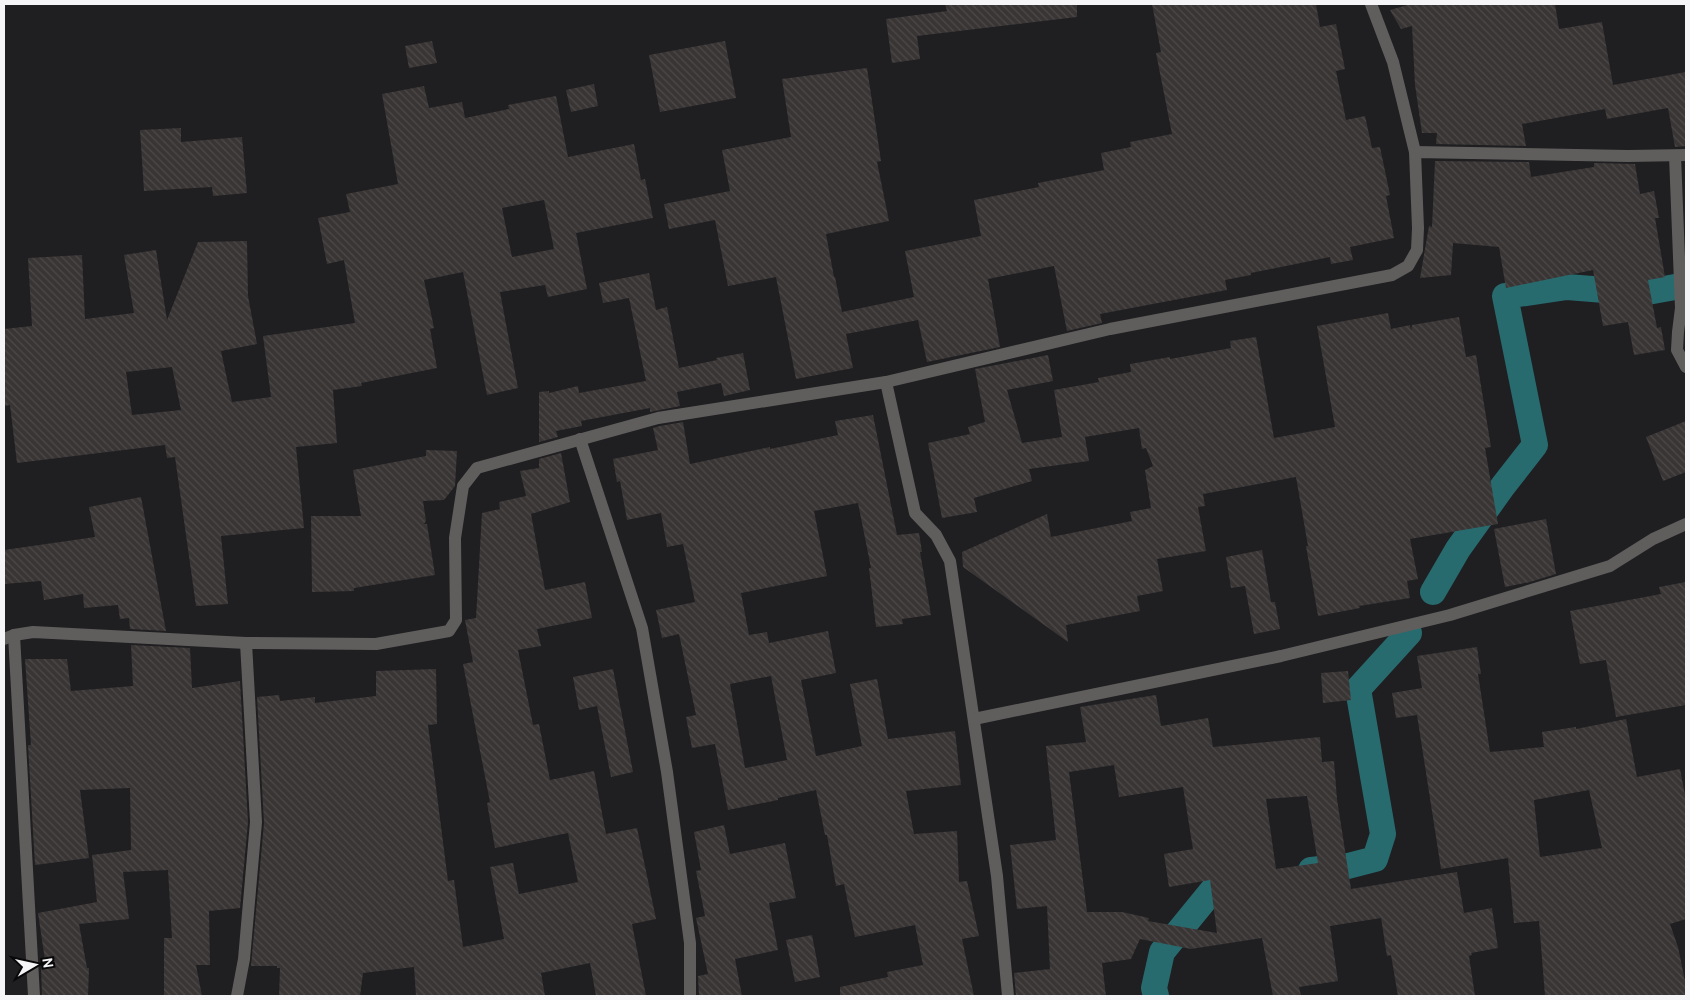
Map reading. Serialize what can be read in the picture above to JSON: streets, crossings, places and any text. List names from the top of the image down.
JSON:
{
  "north": "right"
}
